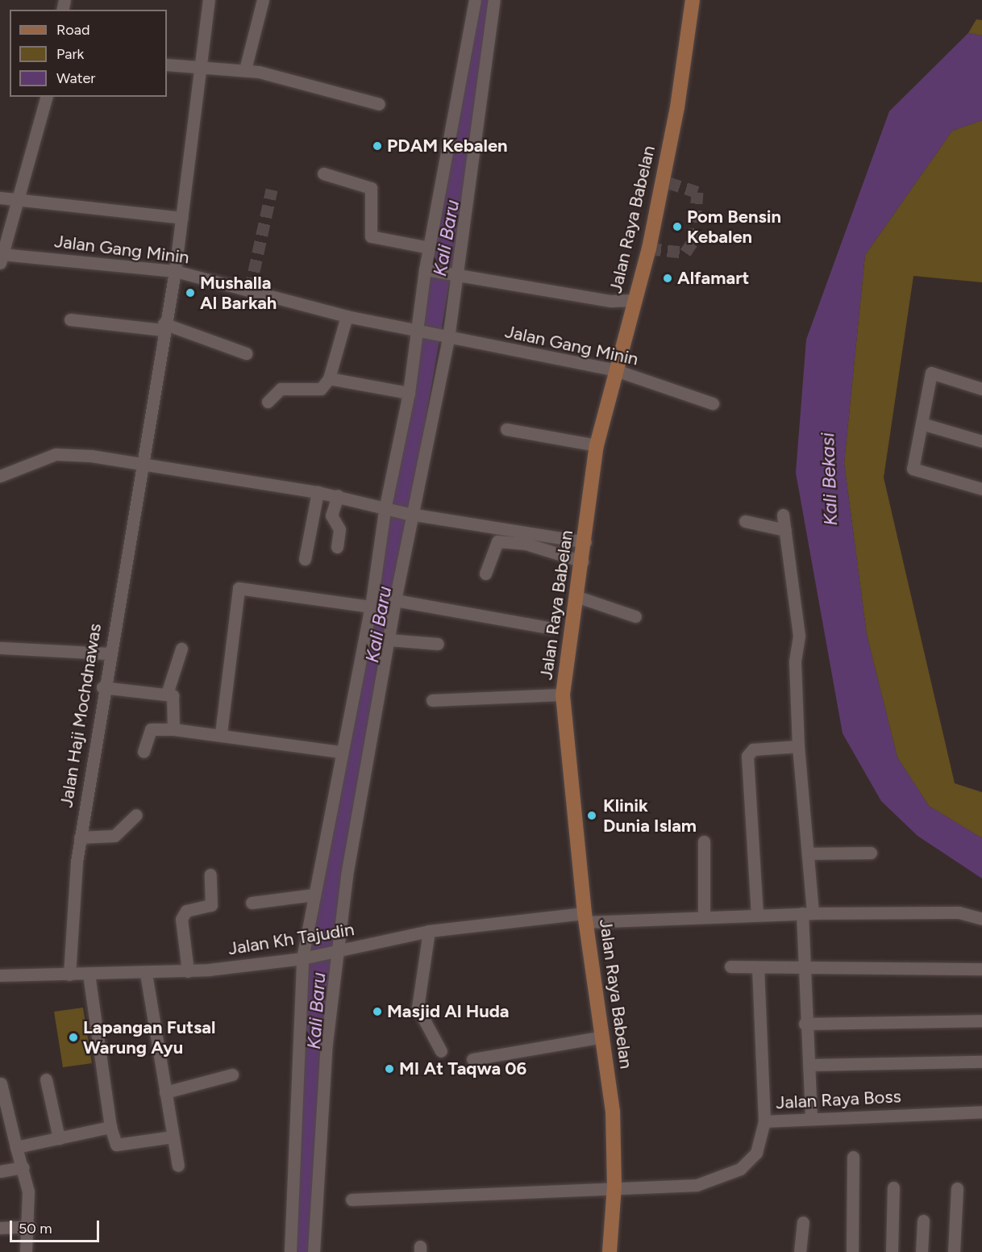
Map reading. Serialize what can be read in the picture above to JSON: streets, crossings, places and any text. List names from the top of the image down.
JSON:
{
  "streets": {
    "main road": ["Jalan Raya Babelan"],
    "street": [
      "Jalan Gang Minin",
      "Jalan Haji Mochdnawas",
      "Jalan Kh Tajudin",
      "Jalan Raya Boss"
    ]
  },
  "crossings": [
    ["Jalan Raya Babelan", "Jalan Gang Minin"],
    ["Jalan Raya Babelan", "Jalan Kh Tajudin"],
    ["Jalan Raya Babelan", "Jalan Raya Boss"],
    ["Jalan Gang Minin", "Jalan Haji Mochdnawas"],
    ["Jalan Haji Mochdnawas", "Jalan Kh Tajudin"]
  ],
  "water": ["Kali Baru", "Kali Bekasi"],
  "places": [
    "PDAM Kebalen",
    "Pom Bensin Kebalen",
    "Alfamart",
    "Mushalla Al Barkah",
    "Klinik Dunia Islam",
    "Masjid Al Huda",
    "Lapangan Futsal Warung Ayu",
    "MI At Taqwa 06"
  ],
  "legend": ["Road", "Park", "Water"],
  "scale_bar": "50 m"
}
